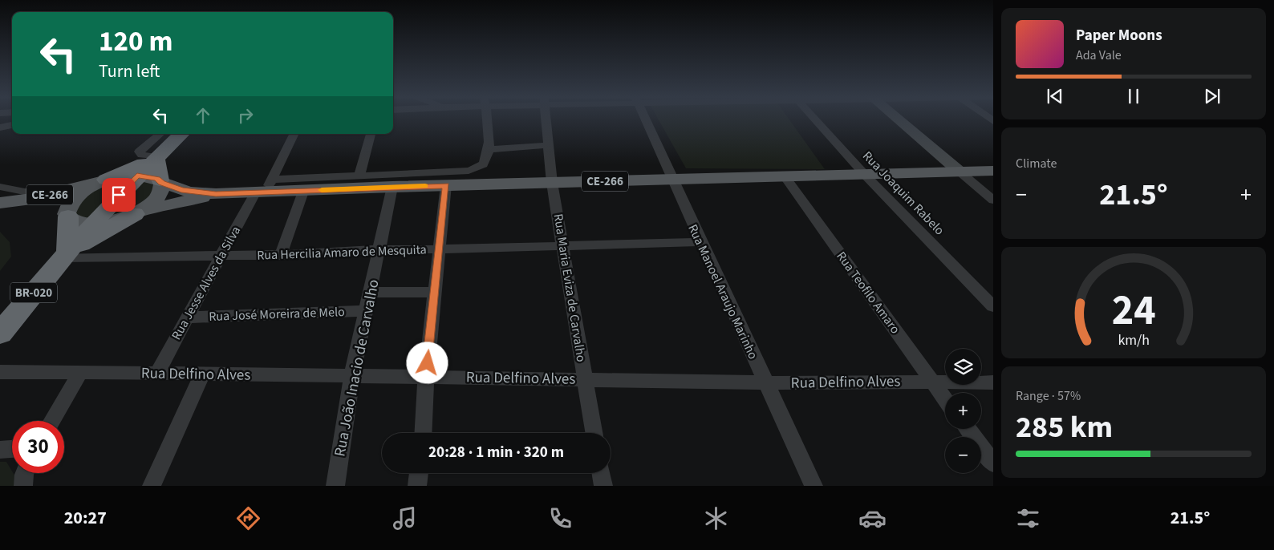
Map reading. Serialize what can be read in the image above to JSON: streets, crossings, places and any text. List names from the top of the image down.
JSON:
{
  "streets": {
    "highway": ["BR-020"],
    "main road": ["CE-266"],
    "street": [
      "Rua Joaquim Rabelo",
      "Rua Hercilia Amaro de Mesquita",
      "Rua Jesse Alves da Silva",
      "Rua Maria Eviza de Carvalho",
      "Rua Manoel Araujo Marinho",
      "Rua Teofilo Amaro",
      "Rua José Moreira de Melo",
      "Rua João Inacio de Carvalho",
      "Rua Delfino Alves"
    ]
  },
  "crossings": [
    ["CE-266", "Rua Joaquim Rabelo"],
    ["CE-266", "Rua Jesse Alves da Silva"],
    ["CE-266", "Rua Maria Eviza de Carvalho"],
    ["CE-266", "Rua Manoel Araujo Marinho"],
    ["CE-266", "Rua Teofilo Amaro"],
    ["CE-266", "Rua João Inacio de Carvalho"],
    ["Rua Hercilia Amaro de Mesquita", "Rua Jesse Alves da Silva"],
    ["Rua Hercilia Amaro de Mesquita", "Rua Maria Eviza de Carvalho"],
    ["Rua Hercilia Amaro de Mesquita", "Rua Manoel Araujo Marinho"],
    ["Rua Hercilia Amaro de Mesquita", "BR-020"],
    ["Rua Hercilia Amaro de Mesquita", "Rua João Inacio de Carvalho"],
    ["Rua Jesse Alves da Silva", "Rua José Moreira de Melo"],
    ["Rua Jesse Alves da Silva", "Rua Delfino Alves"],
    ["Rua Maria Eviza de Carvalho", "Rua Delfino Alves"],
    ["Rua Manoel Araujo Marinho", "Rua Delfino Alves"],
    ["Rua Teofilo Amaro", "Rua Delfino Alves"],
    ["Rua José Moreira de Melo", "Rua João Inacio de Carvalho"],
    ["Rua João Inacio de Carvalho", "Rua Delfino Alves"]
  ],
  "page": {
    "turn": ["120 m", "Turn left"],
    "song": ["Paper Moons", "Ada Vale"],
    "tile": [
      "Climate",
      ["Range · 57%", "285 km"]
    ],
    "heat": ["−", "21.5°", "+"],
    "map_buttons": ["+", "−"],
    "limit": "30",
    "trip": "20:28 · 1 min · 320 m",
    "tabs": ["20:27", "21.5°"],
    "gauge": ["24", "km/h"]
  }
}
